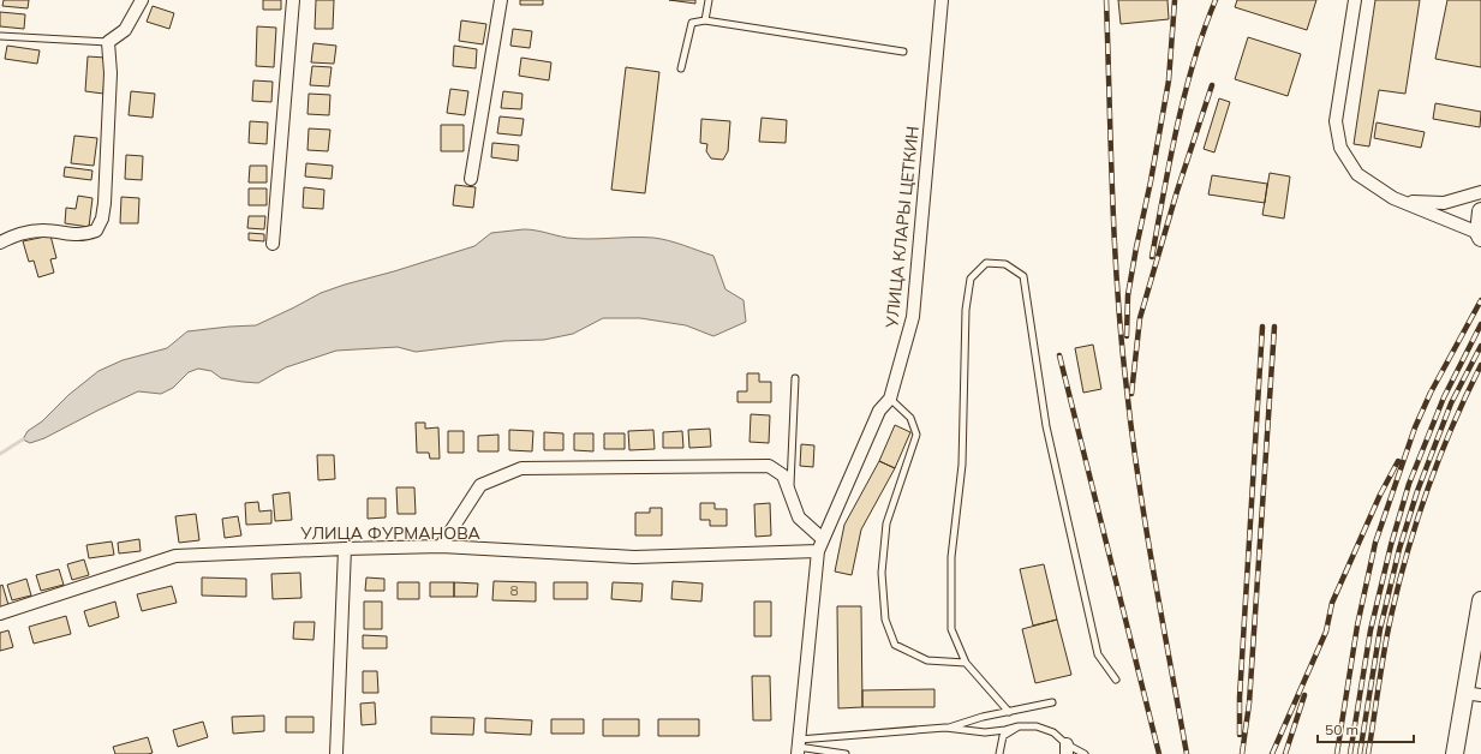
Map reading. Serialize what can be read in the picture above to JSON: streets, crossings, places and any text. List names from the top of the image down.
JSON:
{
  "streets": {
    "street": ["УЛИЦА КЛАРЫ ЦЕТКИН", "УЛИЦА ФУРМАНОВА"]
  },
  "crossings": [
    ["УЛИЦА КЛАРЫ ЦЕТКИН", "УЛИЦА ФУРМАНОВА"]
  ],
  "house_numbers": ["8"],
  "scale_bar": "50 m"
}
